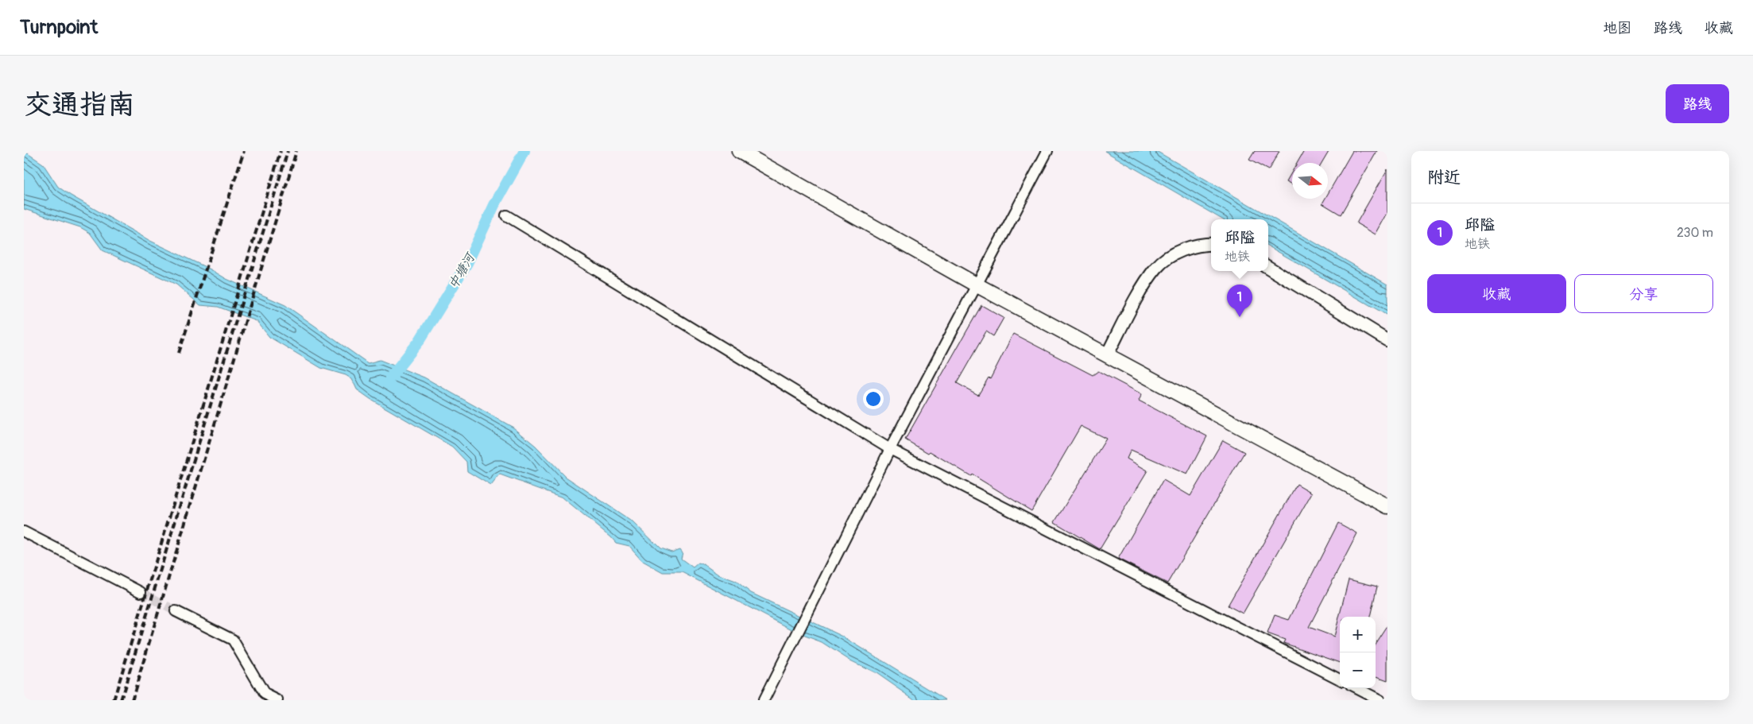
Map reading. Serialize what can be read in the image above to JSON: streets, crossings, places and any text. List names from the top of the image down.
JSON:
{
  "water": ["中塘河"],
  "north": "right",
  "page": {
    "header": "Turnpoint",
    "nav": ["地图", "路线", "收藏"],
    "buttons": [
      "路线",
      ["收藏", "分享"]
    ],
    "title": "交通指南",
    "heading": "附近",
    "list": [
      {
        "mark": "1",
        "name": "邱隘",
        "note": "地铁",
        "value": "230 m"
      }
    ],
    "popup": ["邱隘", "地铁"],
    "pins": "1",
    "map_buttons": ["+", "−"]
  }
}
